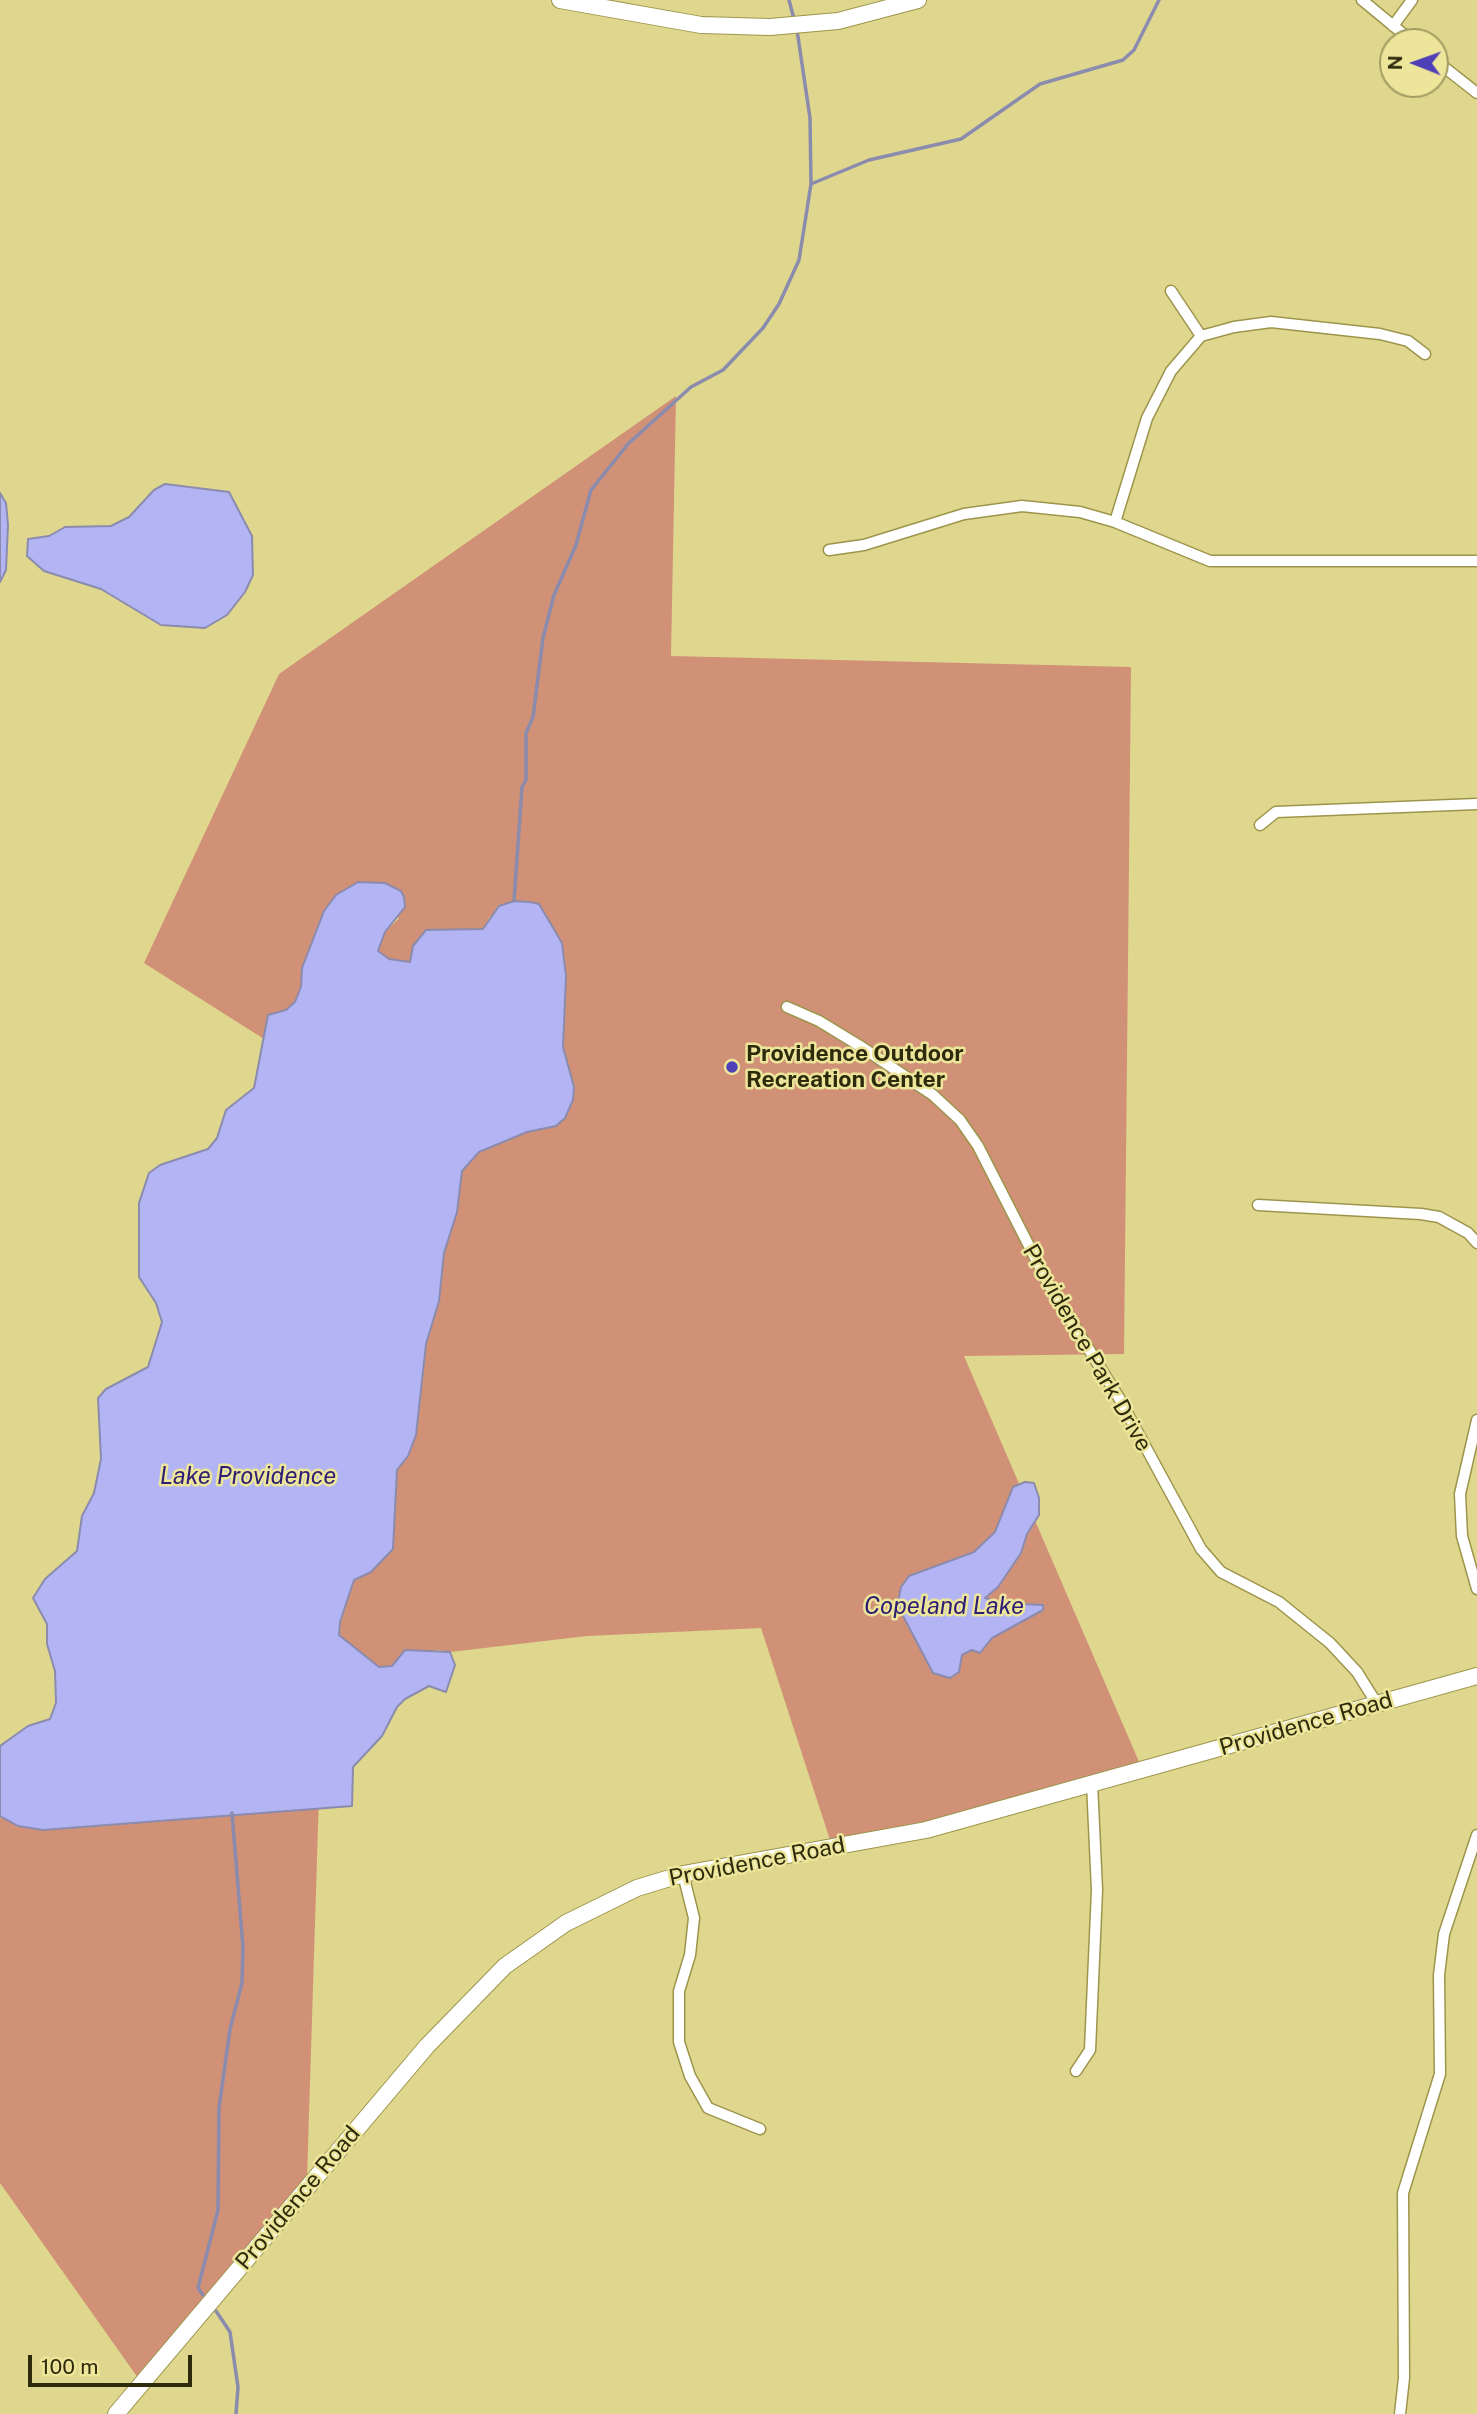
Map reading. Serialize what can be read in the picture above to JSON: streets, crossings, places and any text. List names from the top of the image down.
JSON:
{
  "streets": {
    "street": ["Providence Park Drive", "Providence Road"]
  },
  "crossings": [
    ["Providence Park Drive", "Providence Road"]
  ],
  "water": ["Lake Providence", "Copeland Lake"],
  "places": ["Providence Outdoor Recreation Center"],
  "scale_bar": "100 m",
  "north": "left"
}
